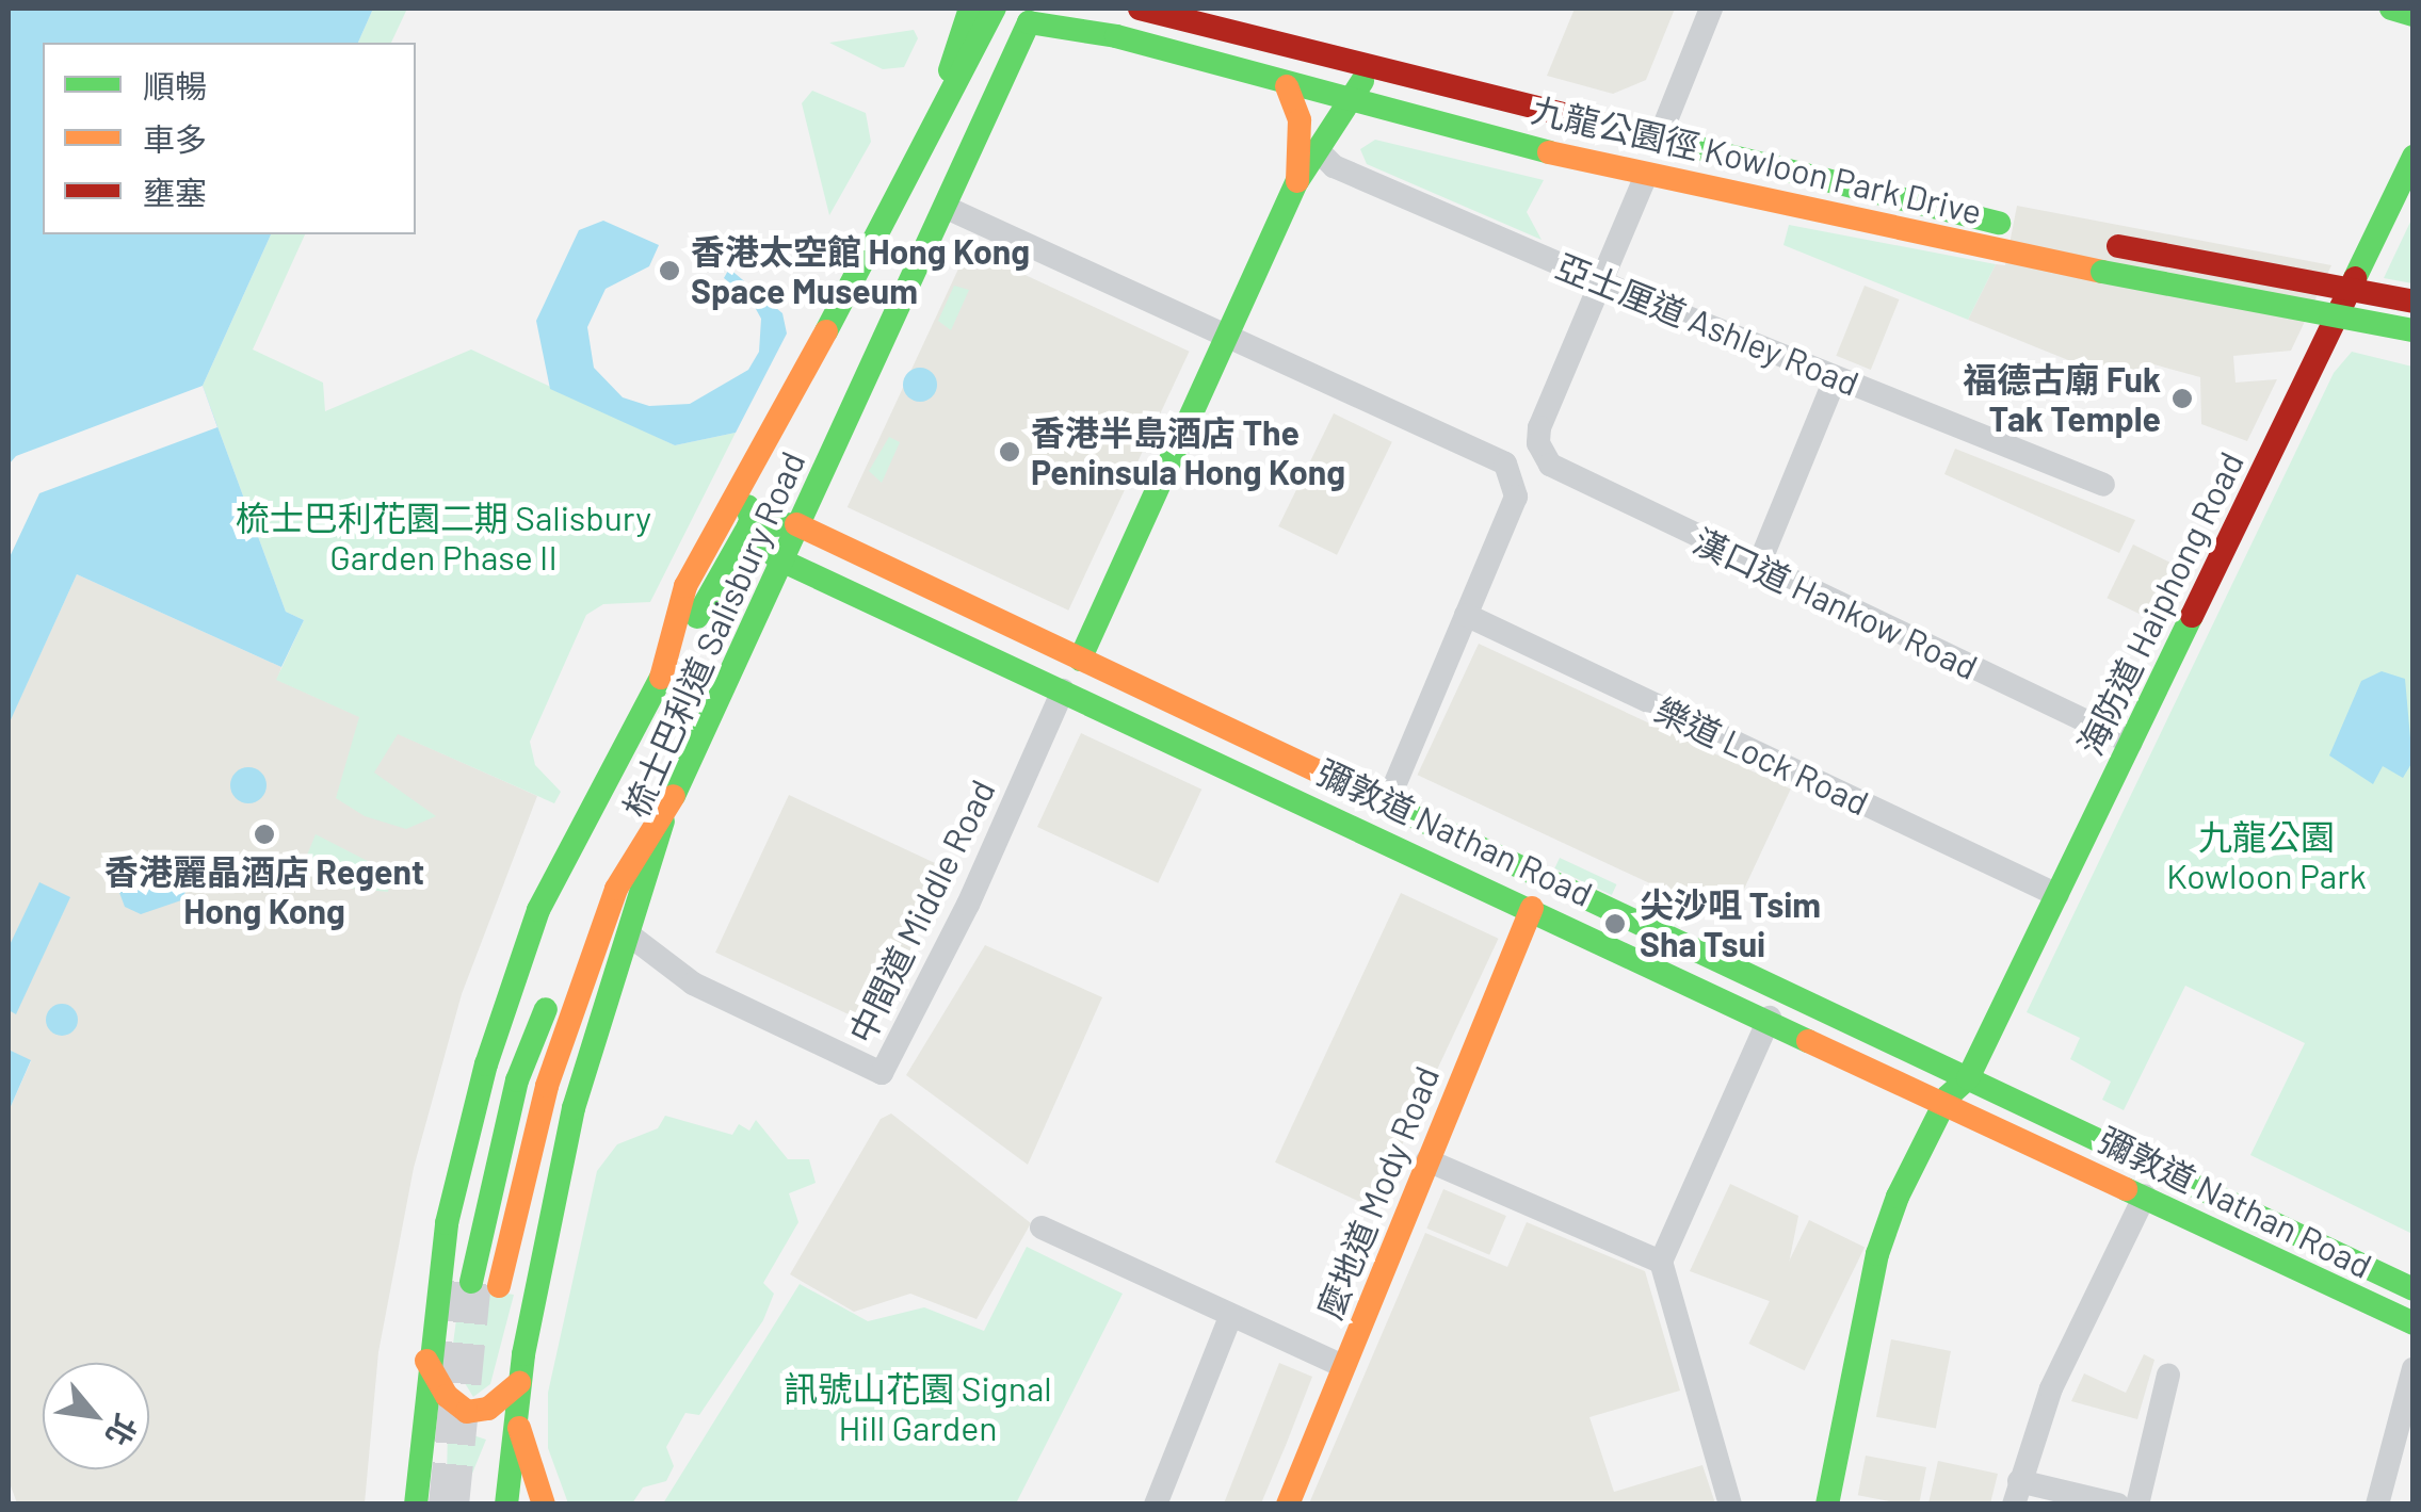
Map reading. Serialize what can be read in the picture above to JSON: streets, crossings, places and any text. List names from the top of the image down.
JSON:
{
  "streets": {
    "main road": [
      "九龍公園徑 Kowloon Park Drive",
      "海防道 Haiphong Road",
      "梳士巴利道 Salisbury Road",
      "彌敦道 Nathan Road",
      "麼地道 Mody Road"
    ],
    "street": [
      "亞士厘道 Ashley Road",
      "漢口道 Hankow Road",
      "樂道 Lock Road",
      "中間道 Middle Road"
    ]
  },
  "crossings": [
    ["九龍公園徑 Kowloon Park Drive", "梳士巴利道 Salisbury Road"],
    ["亞士厘道 Ashley Road", "漢口道 Hankow Road"],
    ["漢口道 Hankow Road", "海防道 Haiphong Road"],
    ["海防道 Haiphong Road", "樂道 Lock Road"],
    ["海防道 Haiphong Road", "彌敦道 Nathan Road"],
    ["梳士巴利道 Salisbury Road", "彌敦道 Nathan Road"],
    ["梳士巴利道 Salisbury Road", "中間道 Middle Road"],
    ["彌敦道 Nathan Road", "中間道 Middle Road"],
    ["彌敦道 Nathan Road", "麼地道 Mody Road"]
  ],
  "parks": ["梳士巴利花園二期 Salisbury Garden Phase II", "九龍公園 Kowloon Park", "訊號山花園 Signal Hill Garden"],
  "places": [
    "香港太空館 Hong Kong Space Museum",
    "福德古廟 Fuk Tak Temple",
    "香港半島酒店 The Peninsula Hong Kong",
    "香港麗晶酒店 Regent Hong Kong",
    "尖沙咀 Tsim Sha Tsui"
  ],
  "legend": ["順暢", "車多", "壅塞"],
  "north": "bottom right"
}
